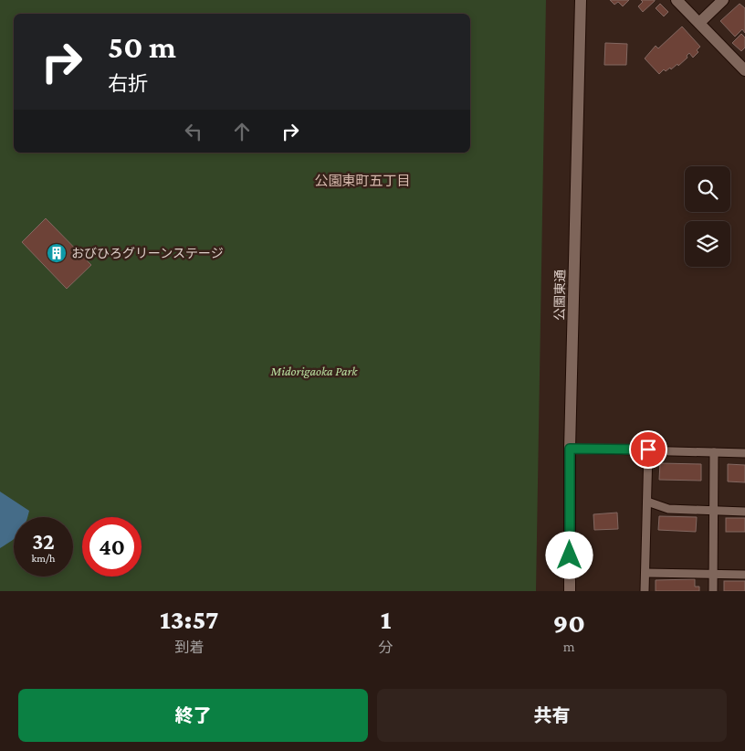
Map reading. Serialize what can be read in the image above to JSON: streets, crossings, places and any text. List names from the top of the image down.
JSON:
{
  "streets": {
    "street": ["公園東通"]
  },
  "districts": ["公園東町五丁目"],
  "parks": ["Midorigaoka Park"],
  "places": {
    "building": ["おびひろグリーンステージ"]
  },
  "page": {
    "turn": ["50 m", "右折"],
    "speed": "32 km/h",
    "limit": "40",
    "eta": [
      "13:57",
      "到着",
      "1",
      "分",
      "90",
      "m"
    ],
    "buttons": ["終了", "共有"]
  }
}
